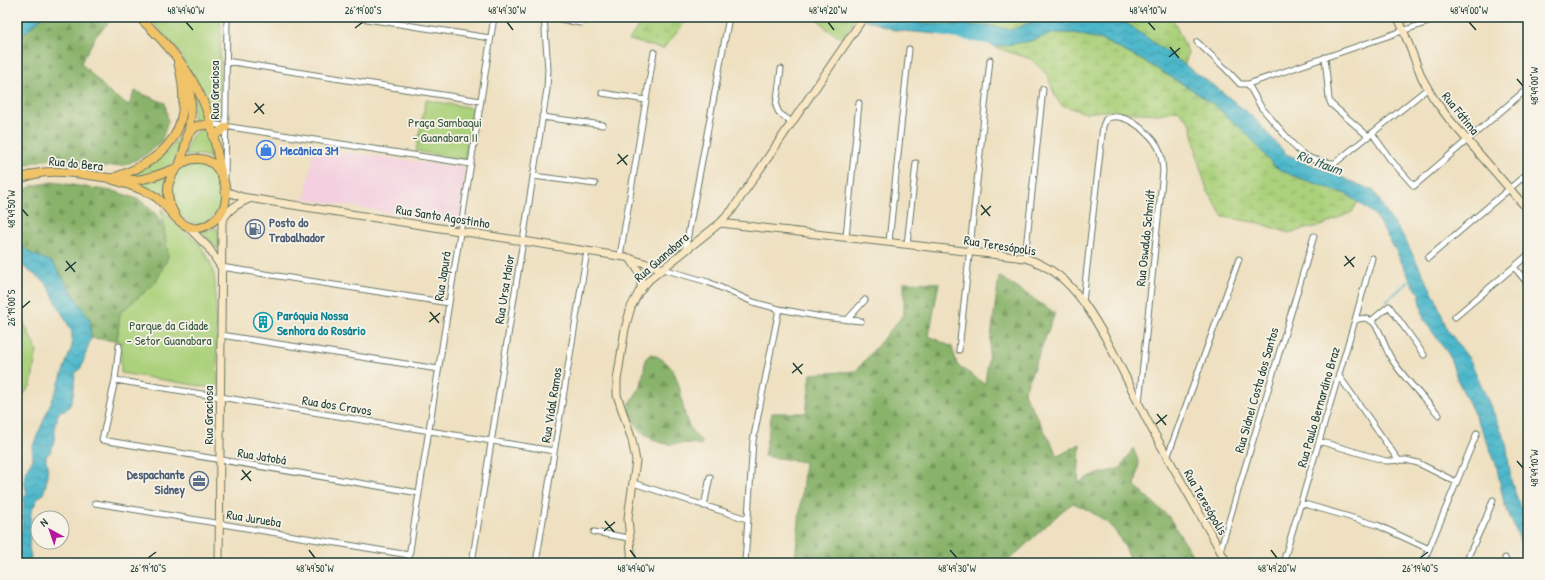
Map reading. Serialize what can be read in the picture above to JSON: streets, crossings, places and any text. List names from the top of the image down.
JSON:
{
  "streets": {
    "main road": [
      "Rua Graciosa",
      "Rua Fátima",
      "Rua do Bera",
      "Rua Santo Agostinho",
      "Rua Teresópolis",
      "Rua Guanabara"
    ],
    "street": [
      "Rua Oswaldo Schmidt",
      "Rua Japurá",
      "Rua Ursa Maior",
      "Rua Sidnei Costa dos Santos",
      "Rua dos Cravos",
      "Rua Vidal Ramos",
      "Rua Paulo Bernardino Braz",
      "Rua Jatobá",
      "Rua Jurueba"
    ]
  },
  "crossings": [
    ["Rua Graciosa", "Rua do Bera"],
    ["Rua Graciosa", "Rua Santo Agostinho"],
    ["Rua Graciosa", "Rua dos Cravos"],
    ["Rua Graciosa", "Rua Jatobá"],
    ["Rua Graciosa", "Rua Jurueba"],
    ["Rua do Bera", "Rua Santo Agostinho"],
    ["Rua Santo Agostinho", "Rua Guanabara"],
    ["Rua Santo Agostinho", "Rua Japurá"],
    ["Rua Santo Agostinho", "Rua Ursa Maior"],
    ["Rua Santo Agostinho", "Rua Vidal Ramos"],
    ["Rua Oswaldo Schmidt", "Rua Teresópolis"],
    ["Rua Teresópolis", "Rua Guanabara"],
    ["Rua Teresópolis", "Rua Sidnei Costa dos Santos"],
    ["Rua Japurá", "Rua dos Cravos"],
    ["Rua Japurá", "Rua Jatobá"],
    ["Rua Japurá", "Rua Jurueba"],
    ["Rua Ursa Maior", "Rua dos Cravos"],
    ["Rua dos Cravos", "Rua Vidal Ramos"],
    ["Rua dos Cravos", "Rua Jatobá"]
  ],
  "water": ["Rio Itaum"],
  "parks": ["Praça Sambaqui - Guanabara II", "Parque da Cidade - Setor Guanabara"],
  "places": {
    "shop": ["Mecânica 3M"],
    "fuel station": ["Posto do Trabalhador"],
    "building": ["Paróquia Nossa Senhora do Rosário"],
    "office": ["Despachante Sidney"]
  },
  "north": "top left",
  "coordinates": [
    "48°49'40\"W",
    "26°19'00\"S",
    "48°49'30\"W",
    "48°49'20\"W",
    "48°49'10\"W",
    "48°49'00\"W",
    "48°49'50\"W",
    "26°19'10\"S",
    "26°19'40\"S"
  ]
}
